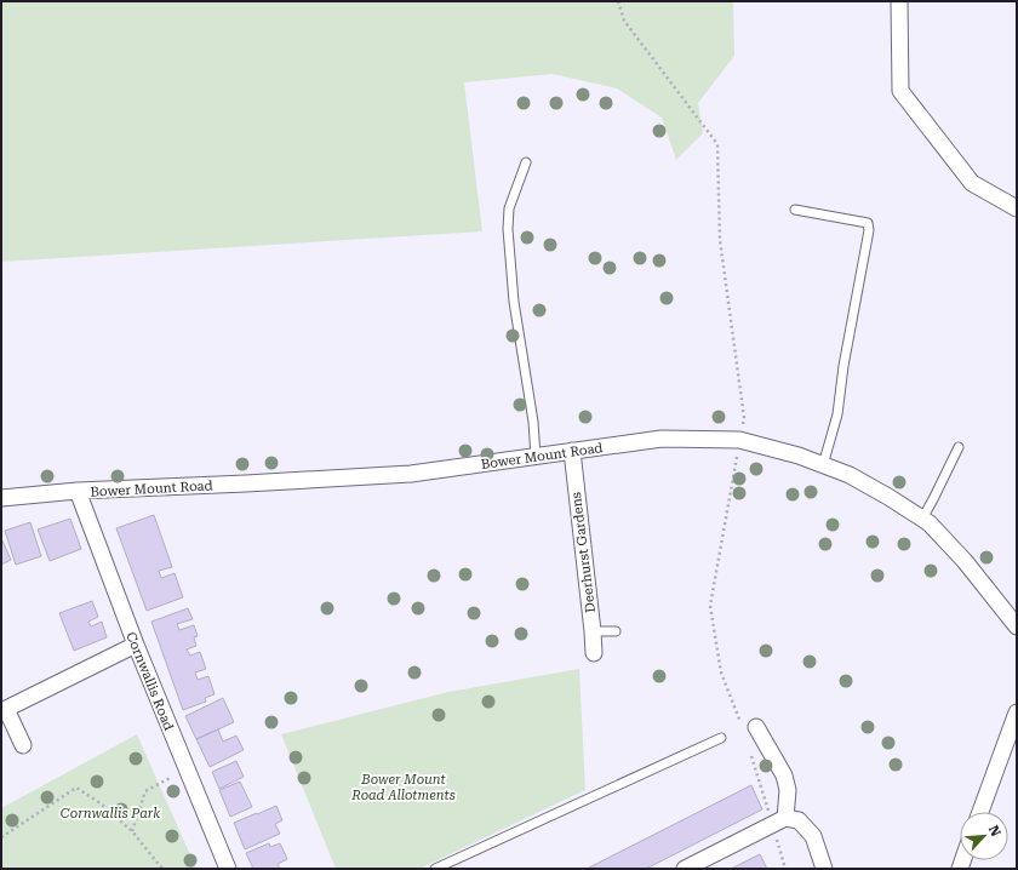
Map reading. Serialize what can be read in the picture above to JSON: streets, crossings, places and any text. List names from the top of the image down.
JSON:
{
  "streets": {
    "street": ["Bower Mount Road", "Deerhurst Gardens", "Cornwallis Road"]
  },
  "crossings": [
    ["Bower Mount Road", "Deerhurst Gardens"],
    ["Bower Mount Road", "Cornwallis Road"]
  ],
  "parks": ["Bower Mount Road Allotments", "Cornwallis Park"],
  "north": "top right"
}
